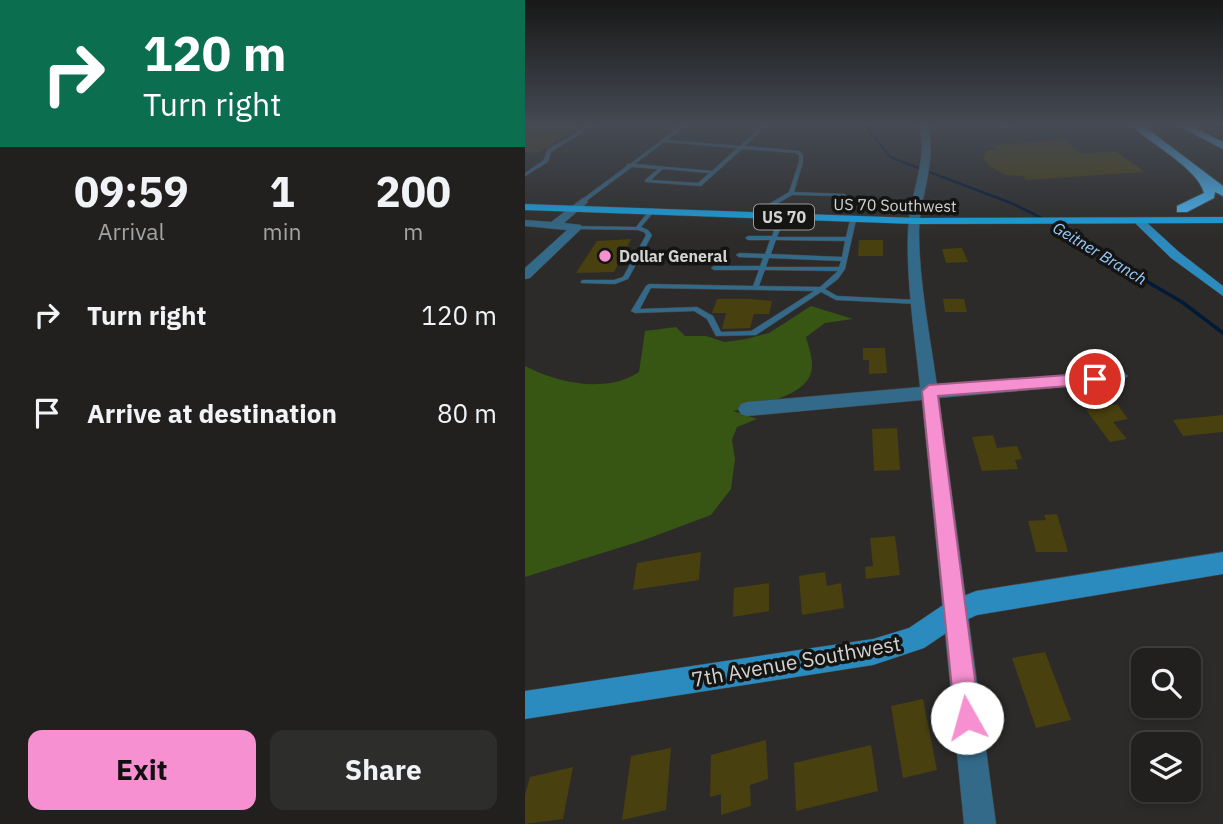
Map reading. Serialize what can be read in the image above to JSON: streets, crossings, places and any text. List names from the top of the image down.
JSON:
{
  "streets": {
    "main road": ["US 70 Southwest", "US 70"],
    "street": ["7th Avenue Southwest"]
  },
  "water": ["Geitner Branch"],
  "places": ["Dollar General"],
  "page": {
    "turn": ["120 m", "Turn right"],
    "eta": [
      "09:59",
      "Arrival",
      "1",
      "min",
      "200",
      "m"
    ],
    "list": [
      {
        "name": "Turn right",
        "value": "120 m"
      },
      {
        "name": "Arrive at destination",
        "value": "80 m"
      }
    ],
    "buttons": ["Exit", "Share"]
  }
}
